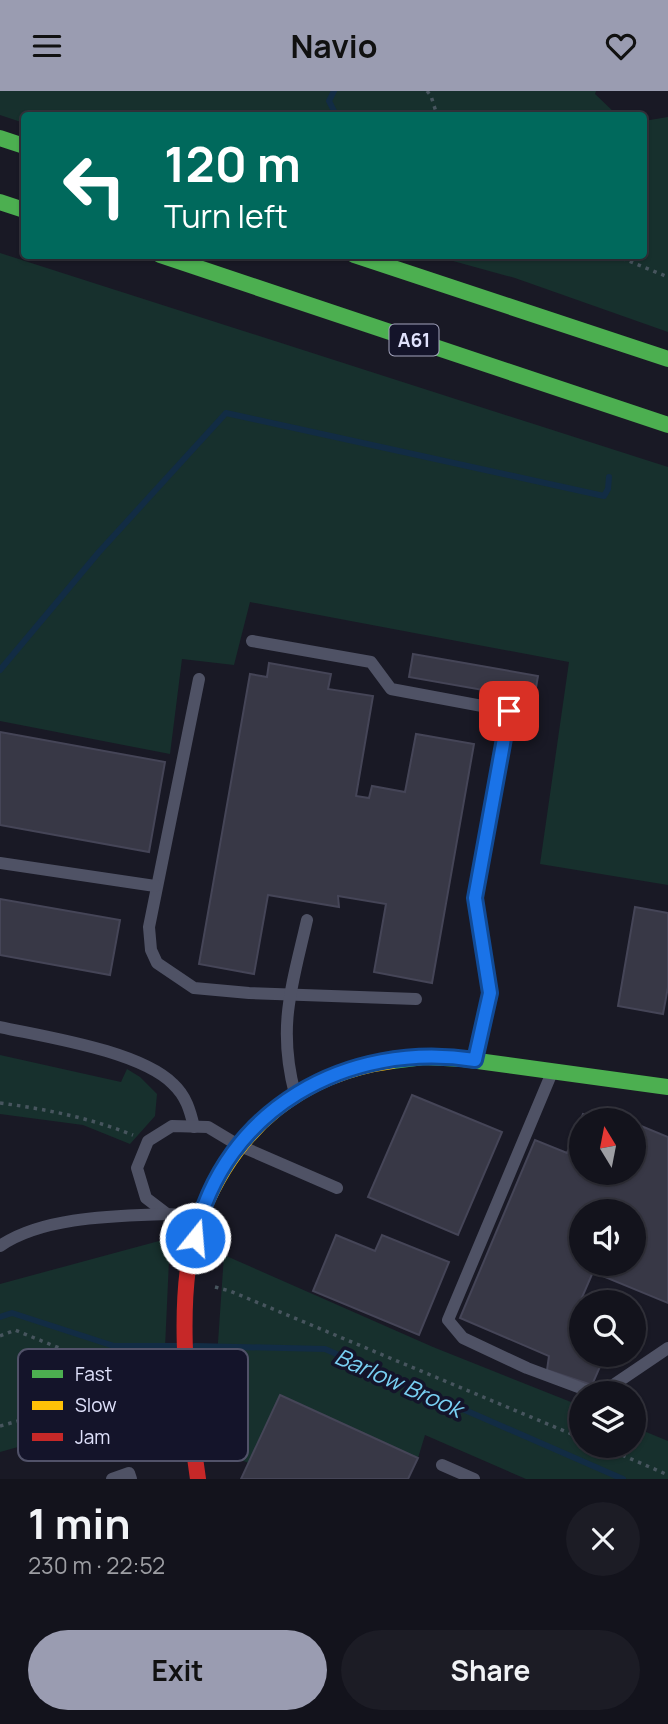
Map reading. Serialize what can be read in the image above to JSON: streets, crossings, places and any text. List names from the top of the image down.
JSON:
{
  "streets": {
    "main road": ["A61"]
  },
  "water": ["Barlow Brook"],
  "legend": ["Fast", "Slow", "Jam"],
  "north": "top",
  "page": {
    "header": "Navio",
    "turn": ["120 m", "Turn left"],
    "heading": ["1 min", "230 m · 22:52"],
    "buttons": ["Exit", "Share"]
  }
}
